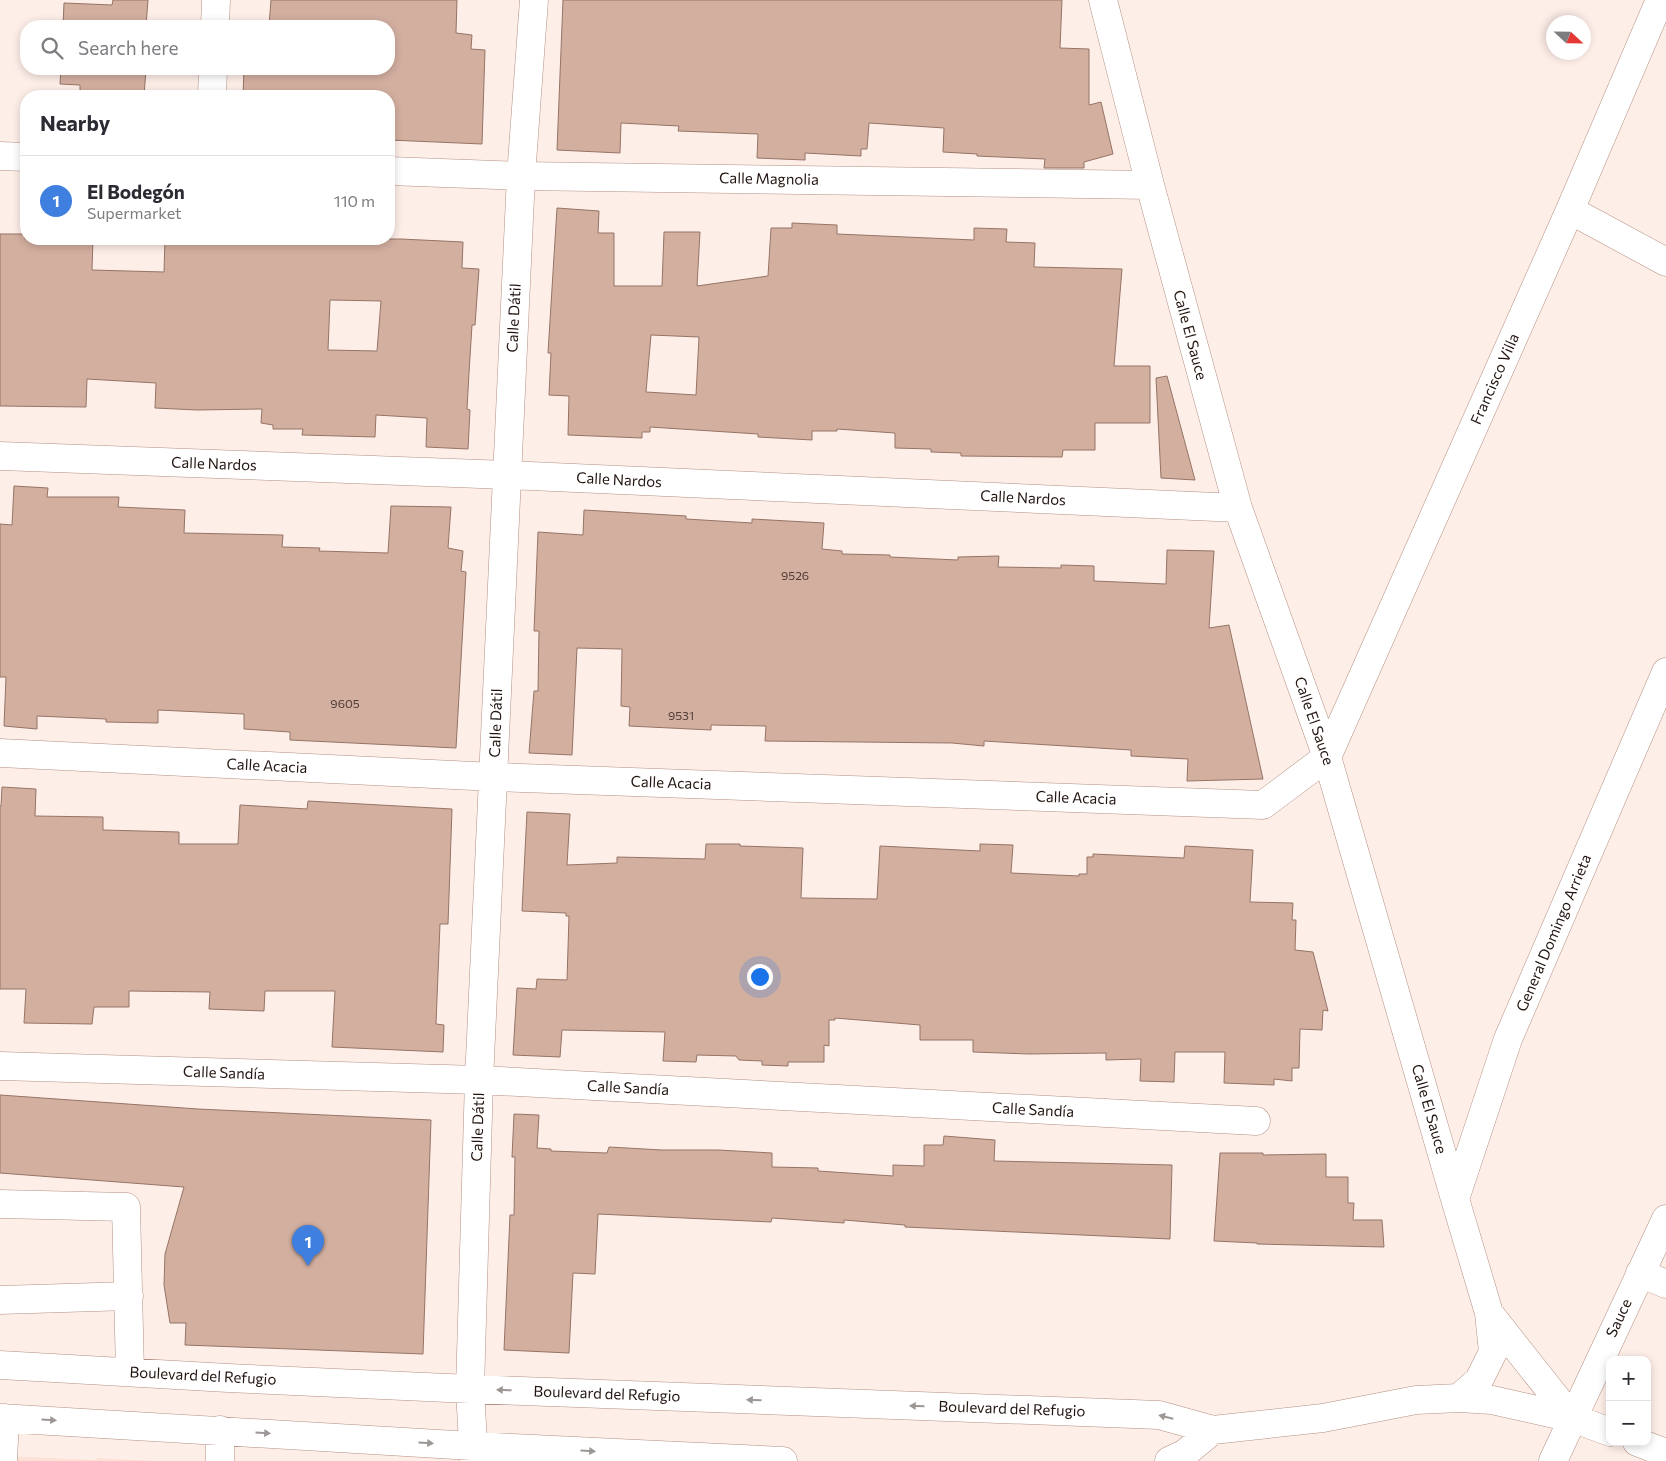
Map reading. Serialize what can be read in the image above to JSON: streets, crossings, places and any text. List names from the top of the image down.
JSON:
{
  "streets": {
    "street": [
      "Calle Magnolia",
      "Calle Dátil",
      "Calle El Sauce",
      "Francisco Villa",
      "Calle Nardos",
      "Calle Acacia",
      "General Domingo Arrieta",
      "Calle Sandía",
      "Sauce",
      "Boulevard del Refugio"
    ]
  },
  "crossings": [
    ["Calle Magnolia", "Calle Dátil"],
    ["Calle Magnolia", "Calle El Sauce"],
    ["Calle Dátil", "Calle Nardos"],
    ["Calle Dátil", "Calle Acacia"],
    ["Calle Dátil", "Calle Sandía"],
    ["Calle Dátil", "Boulevard del Refugio"],
    ["Calle El Sauce", "Francisco Villa"],
    ["Calle El Sauce", "Calle Nardos"],
    ["Calle El Sauce", "Calle Acacia"],
    ["Calle El Sauce", "General Domingo Arrieta"],
    ["Calle El Sauce", "Sauce"],
    ["Calle El Sauce", "Boulevard del Refugio"],
    ["Francisco Villa", "Calle Acacia"],
    ["Sauce", "Boulevard del Refugio"]
  ],
  "house_numbers": ["9526", "9605", "9531"],
  "north": "right",
  "page": {
    "search": "Search here",
    "heading": "Nearby",
    "list": [
      {
        "mark": "1",
        "name": "El Bodegón",
        "note": "Supermarket",
        "value": "110 m"
      }
    ],
    "pins": "1",
    "map_buttons": ["+", "−"]
  }
}
